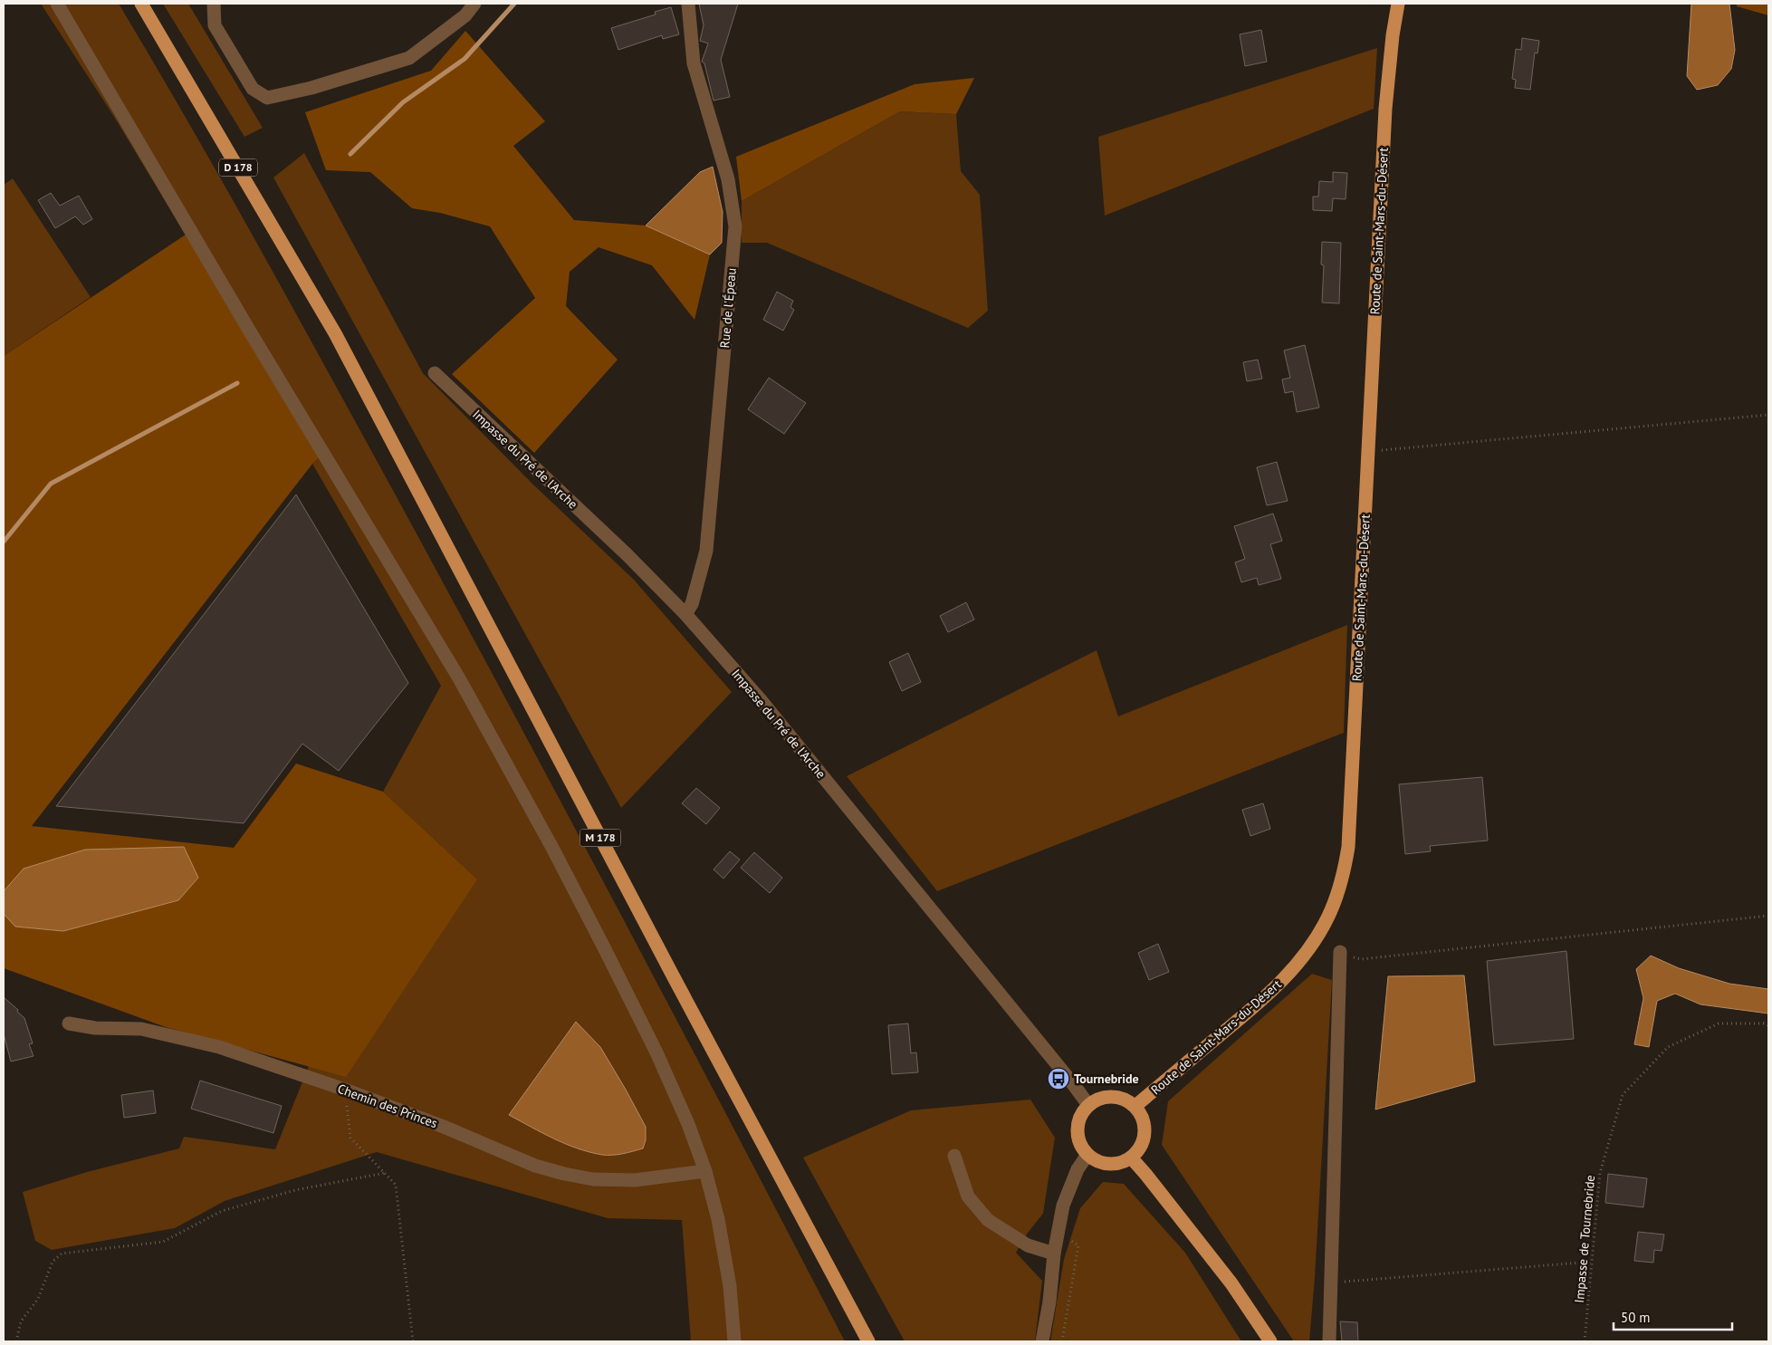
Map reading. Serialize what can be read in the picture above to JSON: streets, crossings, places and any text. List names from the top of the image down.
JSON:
{
  "streets": {
    "main road": ["D 178", "Route de Saint-Mars-du-Désert", "M 178"],
    "street": ["Rue de l'Épeau", "Impasse du Pré de l'Arche", "Chemin des Princes"],
    "path": ["Impasse de Tournebride"]
  },
  "crossings": [
    ["D 178", "M 178"],
    ["Route de Saint-Mars-du-Désert", "Impasse du Pré de l'Arche"],
    ["Rue de l'Épeau", "Impasse du Pré de l'Arche"]
  ],
  "places": {
    "bus stop": ["Tournebride"]
  },
  "scale_bar": "50 m"
}
